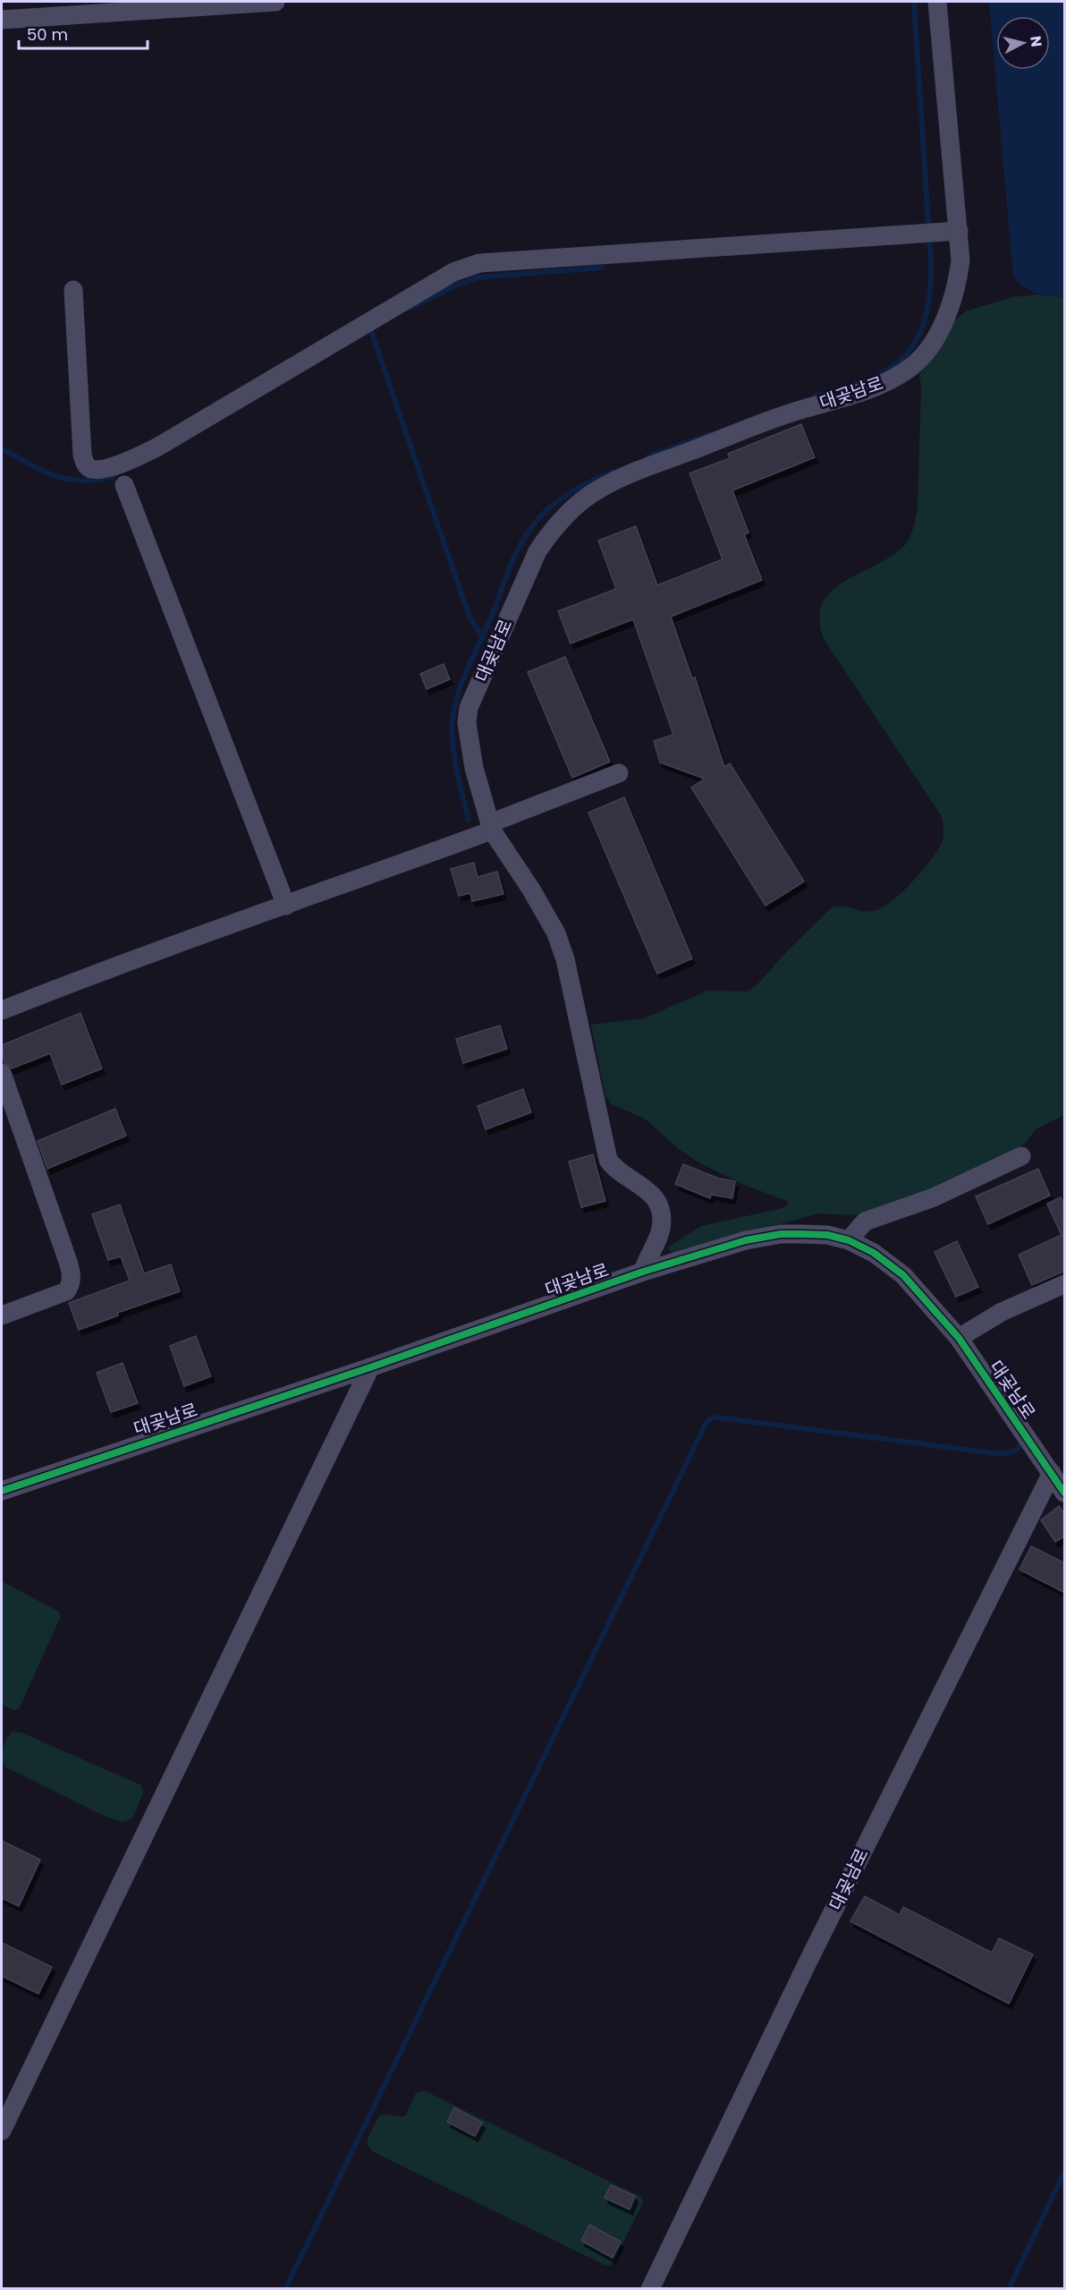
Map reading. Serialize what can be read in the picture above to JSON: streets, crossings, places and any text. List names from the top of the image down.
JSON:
{
  "streets": {
    "street": ["대곶남로"]
  },
  "scale_bar": "50 m",
  "north": "right"
}
